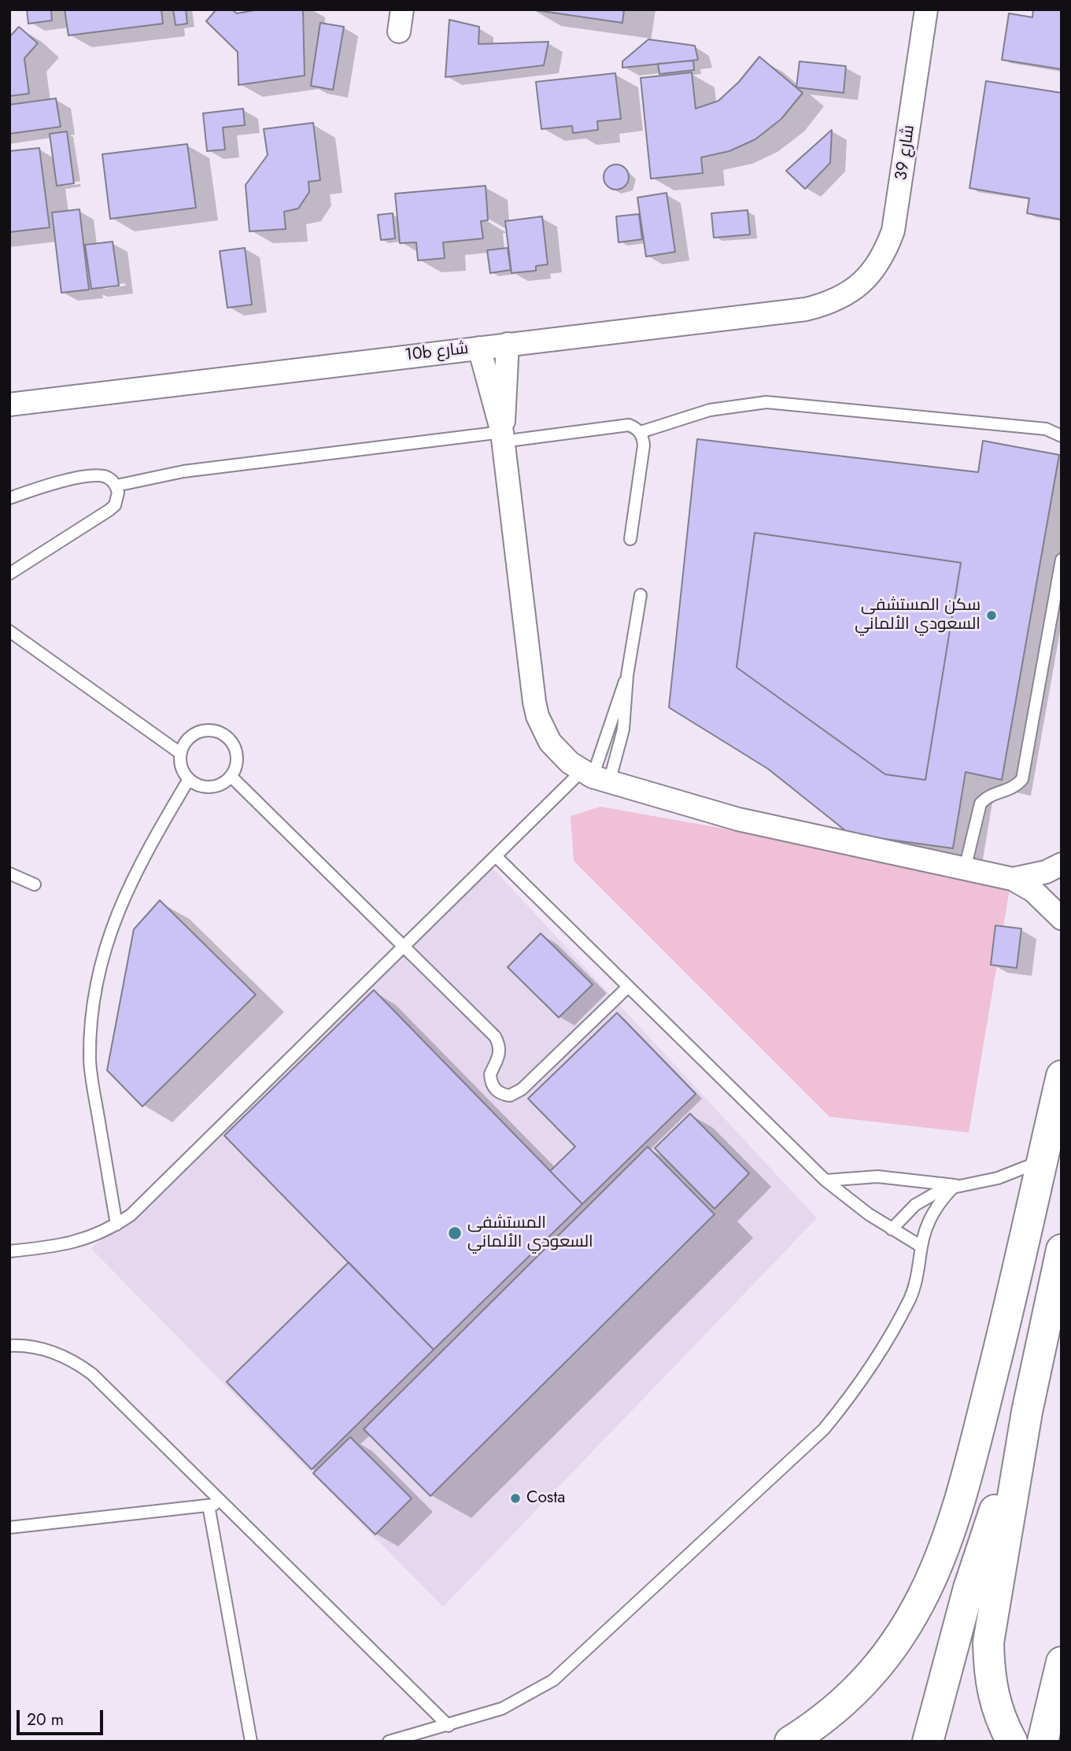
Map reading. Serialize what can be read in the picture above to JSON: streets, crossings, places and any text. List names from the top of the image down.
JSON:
{
  "streets": {
    "street": ["شارع 39", "10b شارع"]
  },
  "crossings": [
    ["شارع 39", "10b شارع"]
  ],
  "places": ["سكن المستشفى السعودي الألماني", "المستشفى السعودي الألماني", "Costa"],
  "scale_bar": "20 m"
}
